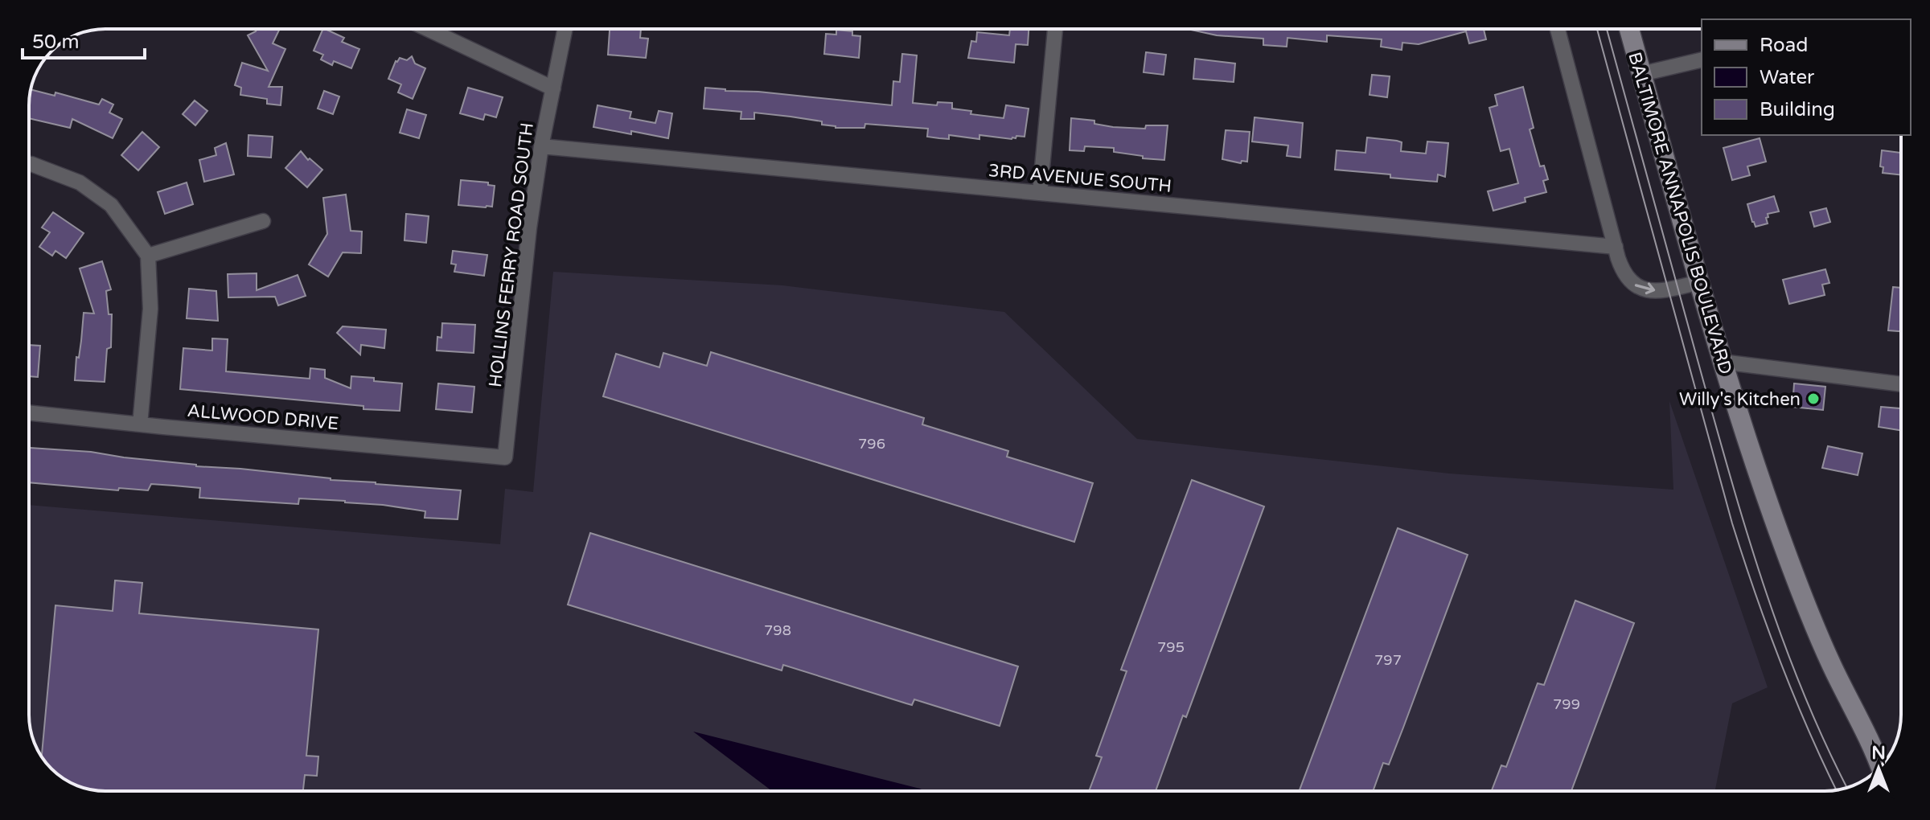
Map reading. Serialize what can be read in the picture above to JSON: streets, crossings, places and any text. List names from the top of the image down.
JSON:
{
  "streets": {
    "main road": ["BALTIMORE ANNAPOLIS BOULEVARD"],
    "street": ["3RD AVENUE SOUTH", "HOLLINS FERRY ROAD SOUTH", "ALLWOOD DRIVE"]
  },
  "crossings": [
    ["3RD AVENUE SOUTH", "HOLLINS FERRY ROAD SOUTH"],
    ["HOLLINS FERRY ROAD SOUTH", "ALLWOOD DRIVE"]
  ],
  "places": ["Willy's Kitchen"],
  "house_numbers": [
    "796",
    "798",
    "795",
    "797",
    "799"
  ],
  "legend": ["Road", "Water", "Building"],
  "scale_bar": "50 m",
  "north": "top"
}
